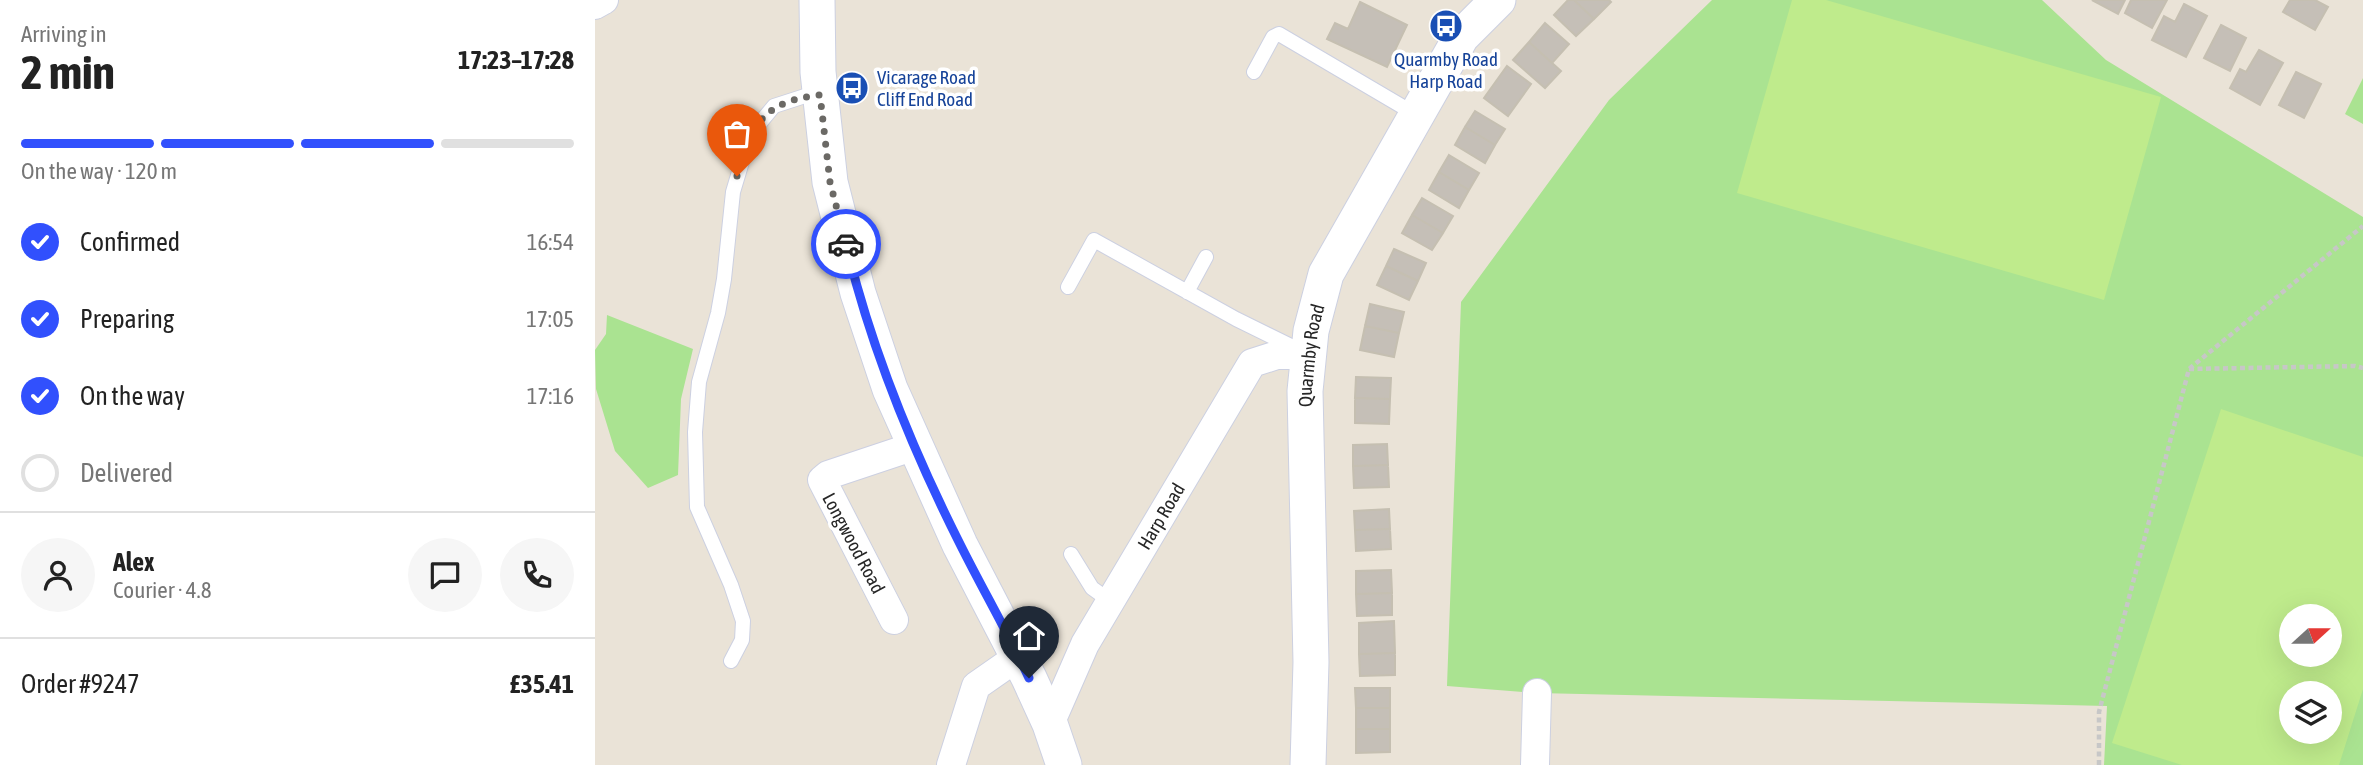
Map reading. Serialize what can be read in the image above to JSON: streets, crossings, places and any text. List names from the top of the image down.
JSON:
{
  "streets": {
    "street": ["Quarmby Road", "Harp Road", "Longwood Road"]
  },
  "crossings": [
    ["Quarmby Road", "Harp Road"]
  ],
  "places": {
    "bus stop": ["Quarmby Road Harp Road", "Vicarage Road Cliff End Road"]
  },
  "north": "right",
  "page": {
    "heading": ["2 min", "Arriving in", "17:23–17:28"],
    "panel": [
      "Alex",
      "Courier · 4.8",
      "Order #9247",
      "£35.41"
    ],
    "bar": "On the way · 120 m",
    "list": [
      ["Confirmed", "16:54"],
      ["Preparing", "17:05"],
      ["On the way", "17:16"],
      "Delivered"
    ]
  }
}
